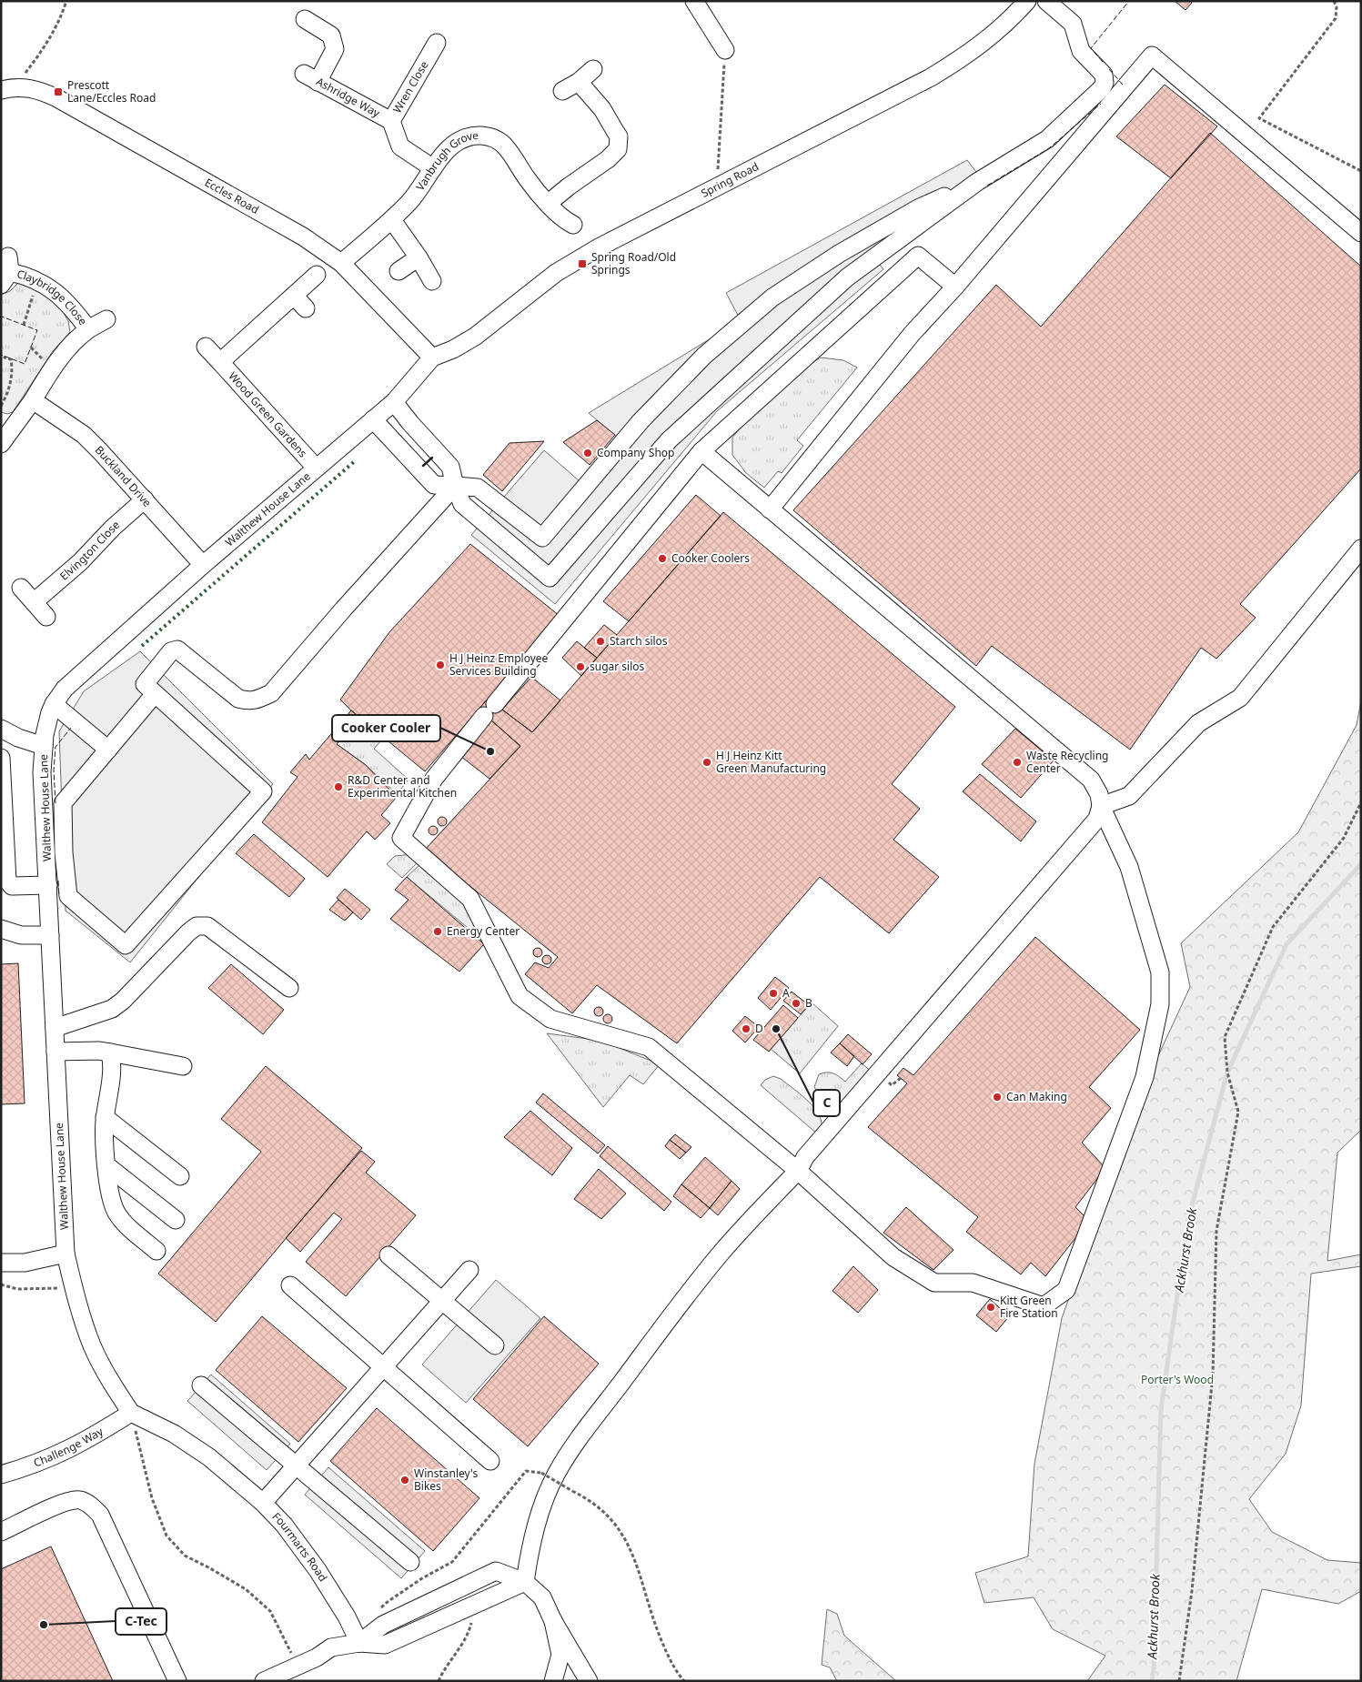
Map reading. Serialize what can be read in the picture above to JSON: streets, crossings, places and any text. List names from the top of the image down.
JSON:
{
  "streets": {
    "street": [
      "Wren Close",
      "Ashridge Way",
      "Vanbrugh Grove",
      "Spring Road",
      "Eccles Road",
      "Claybridge Close",
      "Wood Green Gardens",
      "Buckland Drive",
      "Walthew House Lane",
      "Elvington Close",
      "Challenge Way",
      "Fourmarts Road"
    ]
  },
  "crossings": [
    ["Wren Close", "Ashridge Way"],
    ["Wren Close", "Vanbrugh Grove"],
    ["Vanbrugh Grove", "Eccles Road"],
    ["Spring Road", "Eccles Road"],
    ["Spring Road", "Walthew House Lane"],
    ["Eccles Road", "Walthew House Lane"],
    ["Wood Green Gardens", "Walthew House Lane"],
    ["Buckland Drive", "Walthew House Lane"],
    ["Buckland Drive", "Elvington Close"],
    ["Walthew House Lane", "Challenge Way"],
    ["Walthew House Lane", "Fourmarts Road"],
    ["Challenge Way", "Fourmarts Road"]
  ],
  "water": ["Ackhurst Brook"],
  "parks": ["Porter's Wood"],
  "places": {
    "transit": ["Prescott Lane/Eccles Road", "Spring Road/Old Springs"],
    "other": [
      "Company Shop",
      "Cooker Coolers",
      "Starch silos",
      "H J Heinz Employee Services Building",
      "sugar silos",
      "Cooker Cooler",
      "H J Heinz Kitt Green Manufacturing",
      "Waste Recycling Center",
      "R&D Center and Experimental Kitchen",
      "Energy Center",
      "A",
      "B",
      "D",
      "C",
      "Can Making",
      "Kitt Green Fire Station",
      "Winstanley's Bikes",
      "C-Tec"
    ]
  }
}
